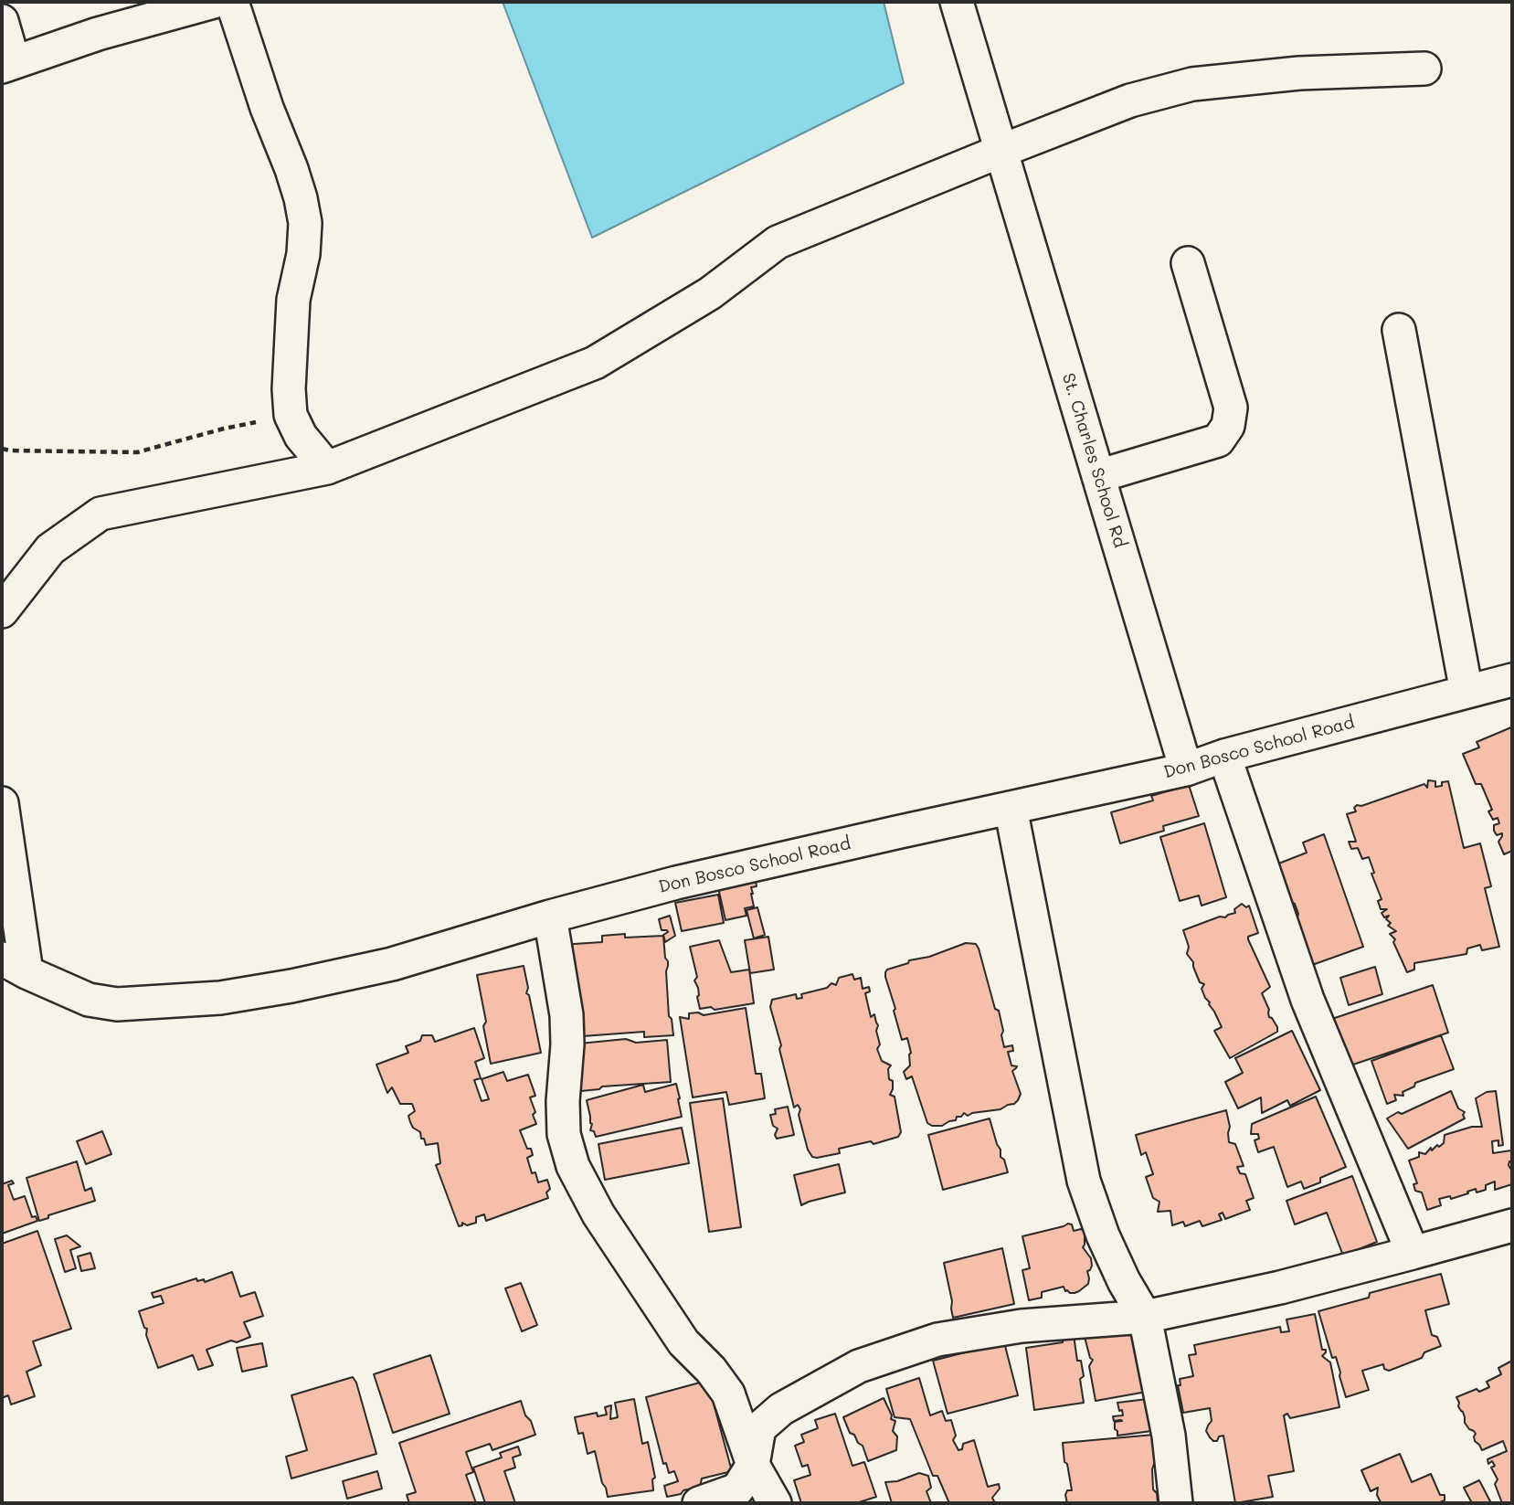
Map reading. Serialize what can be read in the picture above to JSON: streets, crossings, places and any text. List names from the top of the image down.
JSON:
{
  "streets": {
    "street": ["St. Charles School Rd", "Don Bosco School Road"]
  },
  "crossings": [
    ["St. Charles School Rd", "Don Bosco School Road"]
  ]
}
